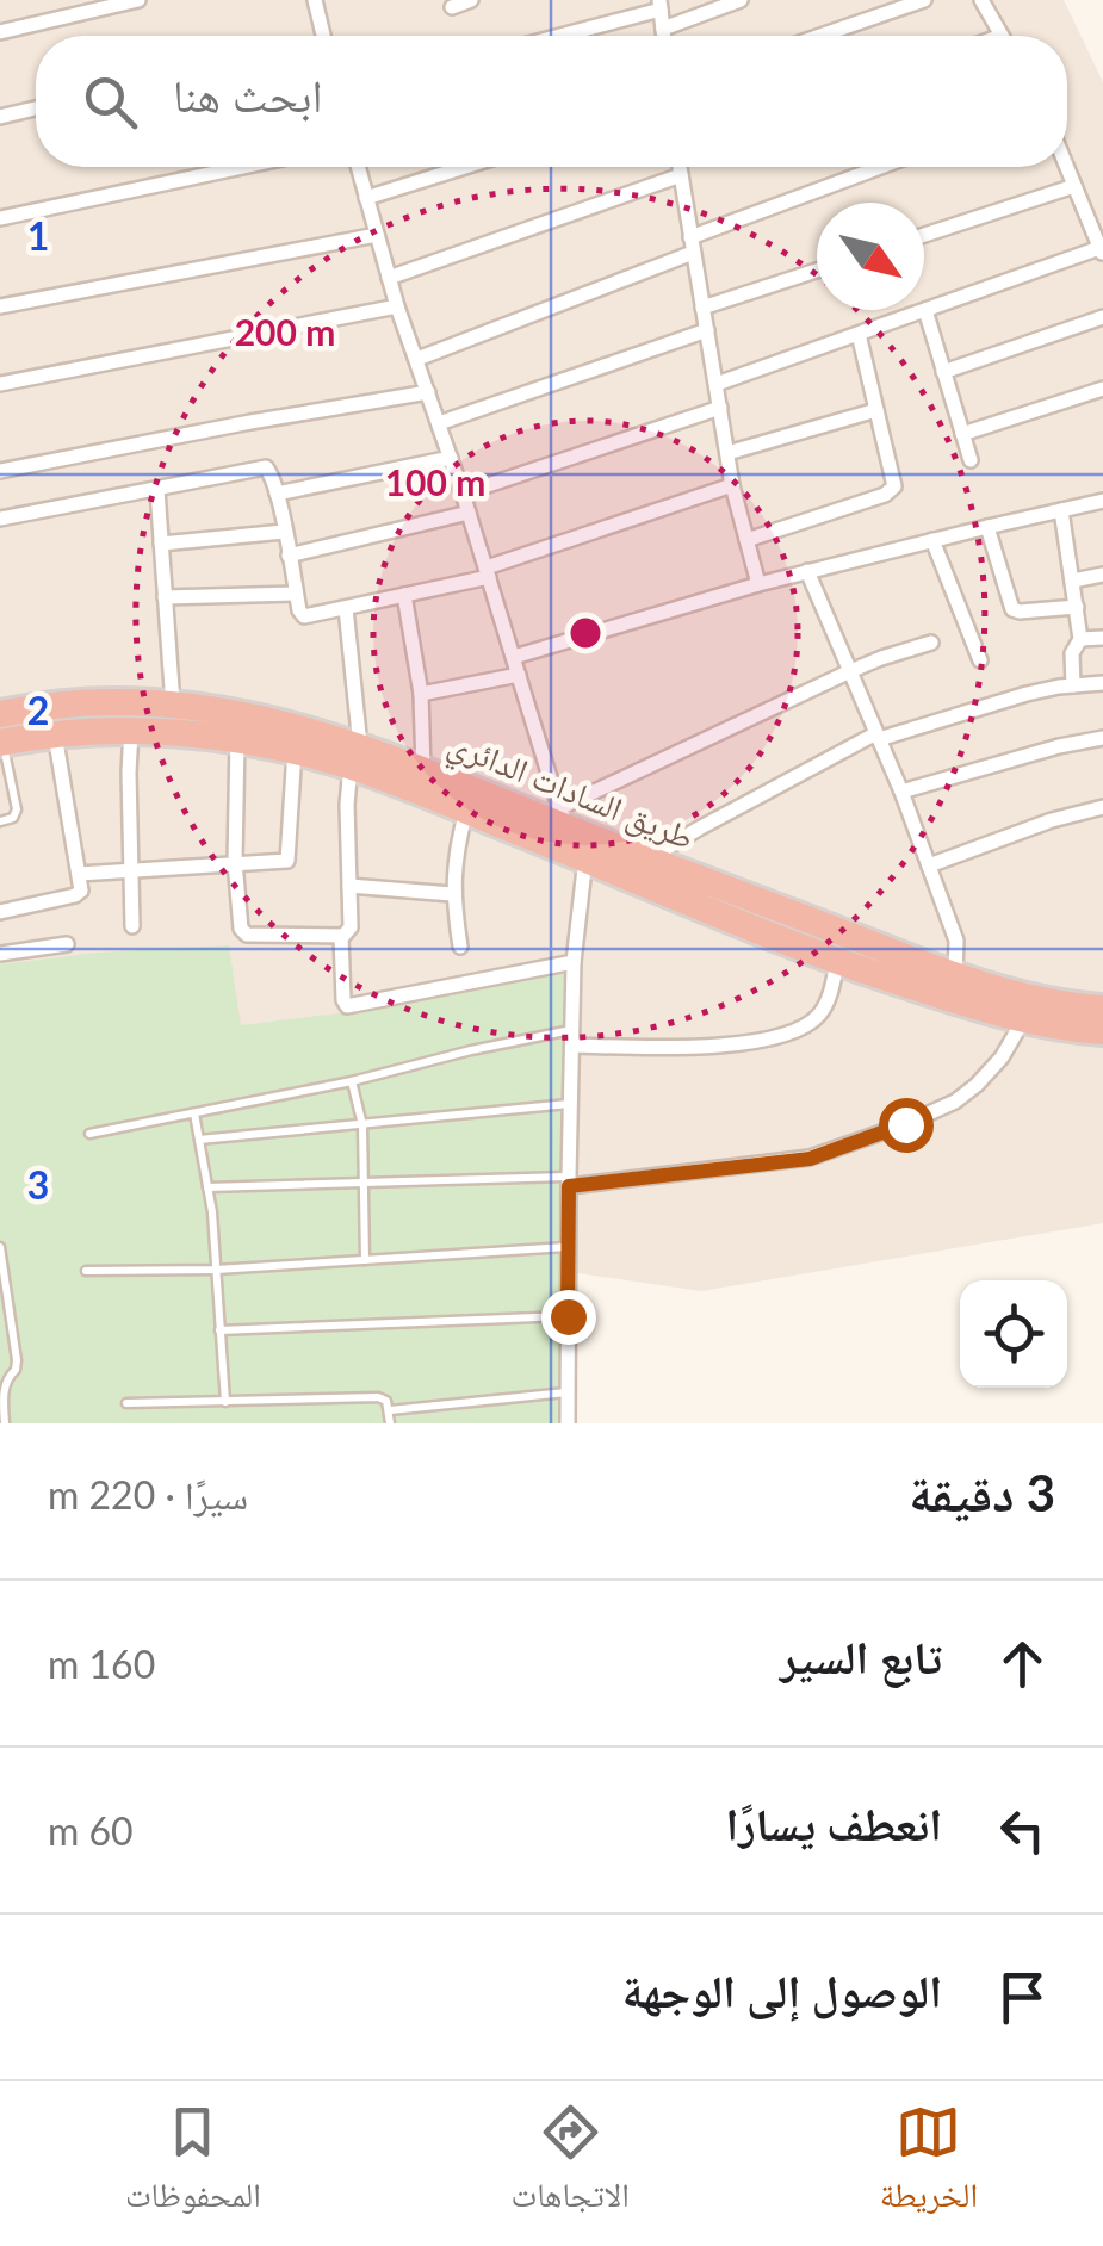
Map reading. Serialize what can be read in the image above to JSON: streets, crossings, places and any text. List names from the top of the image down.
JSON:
{
  "streets": {
    "highway": ["طريق السادات الدائري"]
  },
  "north": "bottom right",
  "page": {
    "search": "ابحث هنا",
    "heading": ["3 دقيقة", "سيرًا · 220 m"],
    "list": [
      ["تابع السير", "160 m"],
      ["انعطف يسارًا", "60 m"],
      "الوصول إلى الوجهة"
    ],
    "nav": ["الخريطة", "الاتجاهات", "المحفوظات"]
  },
  "grid": {
    "rows": ["1", "2", "3"]
  },
  "rings": ["200 m", "100 m"]
}
